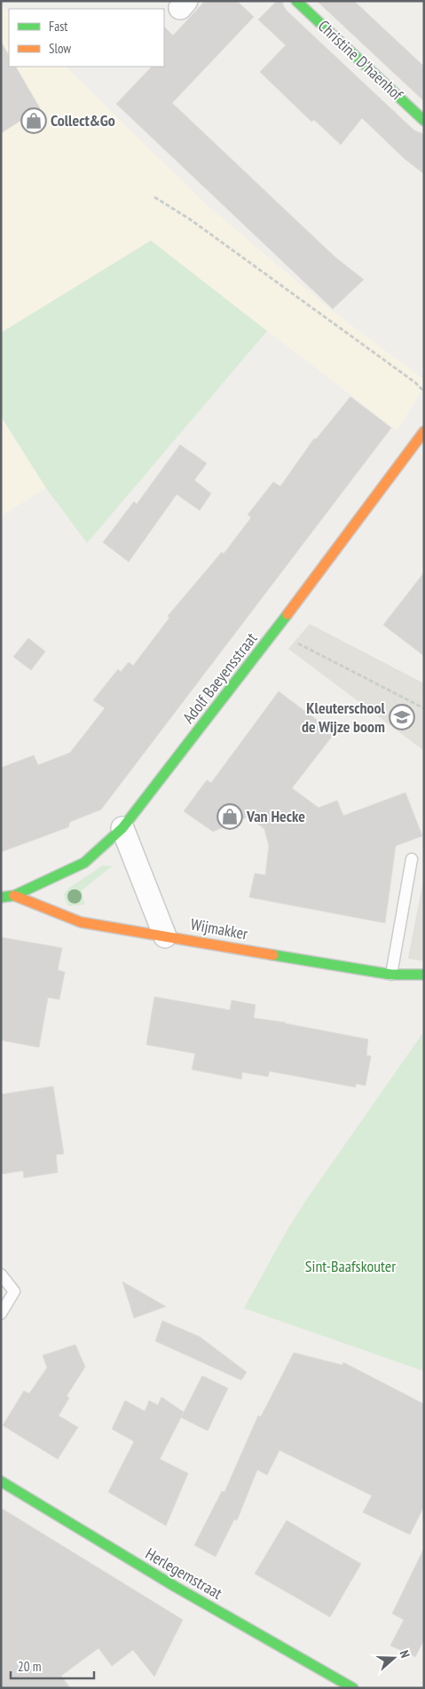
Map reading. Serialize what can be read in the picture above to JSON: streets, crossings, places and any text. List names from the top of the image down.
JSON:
{
  "streets": {
    "street": [
      "Christine D'haenhof",
      "Adolf Baeyensstraat",
      "Wijmakker",
      "Herlegemstraat"
    ]
  },
  "crossings": [
    ["Adolf Baeyensstraat", "Wijmakker"]
  ],
  "parks": ["Sint-Baafskouter"],
  "places": {
    "shop": ["Collect&Go", "Van Hecke"],
    "school or university": ["Kleuterschool de Wijze boom"]
  },
  "legend": ["Fast", "Slow"],
  "scale_bar": "20 m",
  "north": "right"
}
